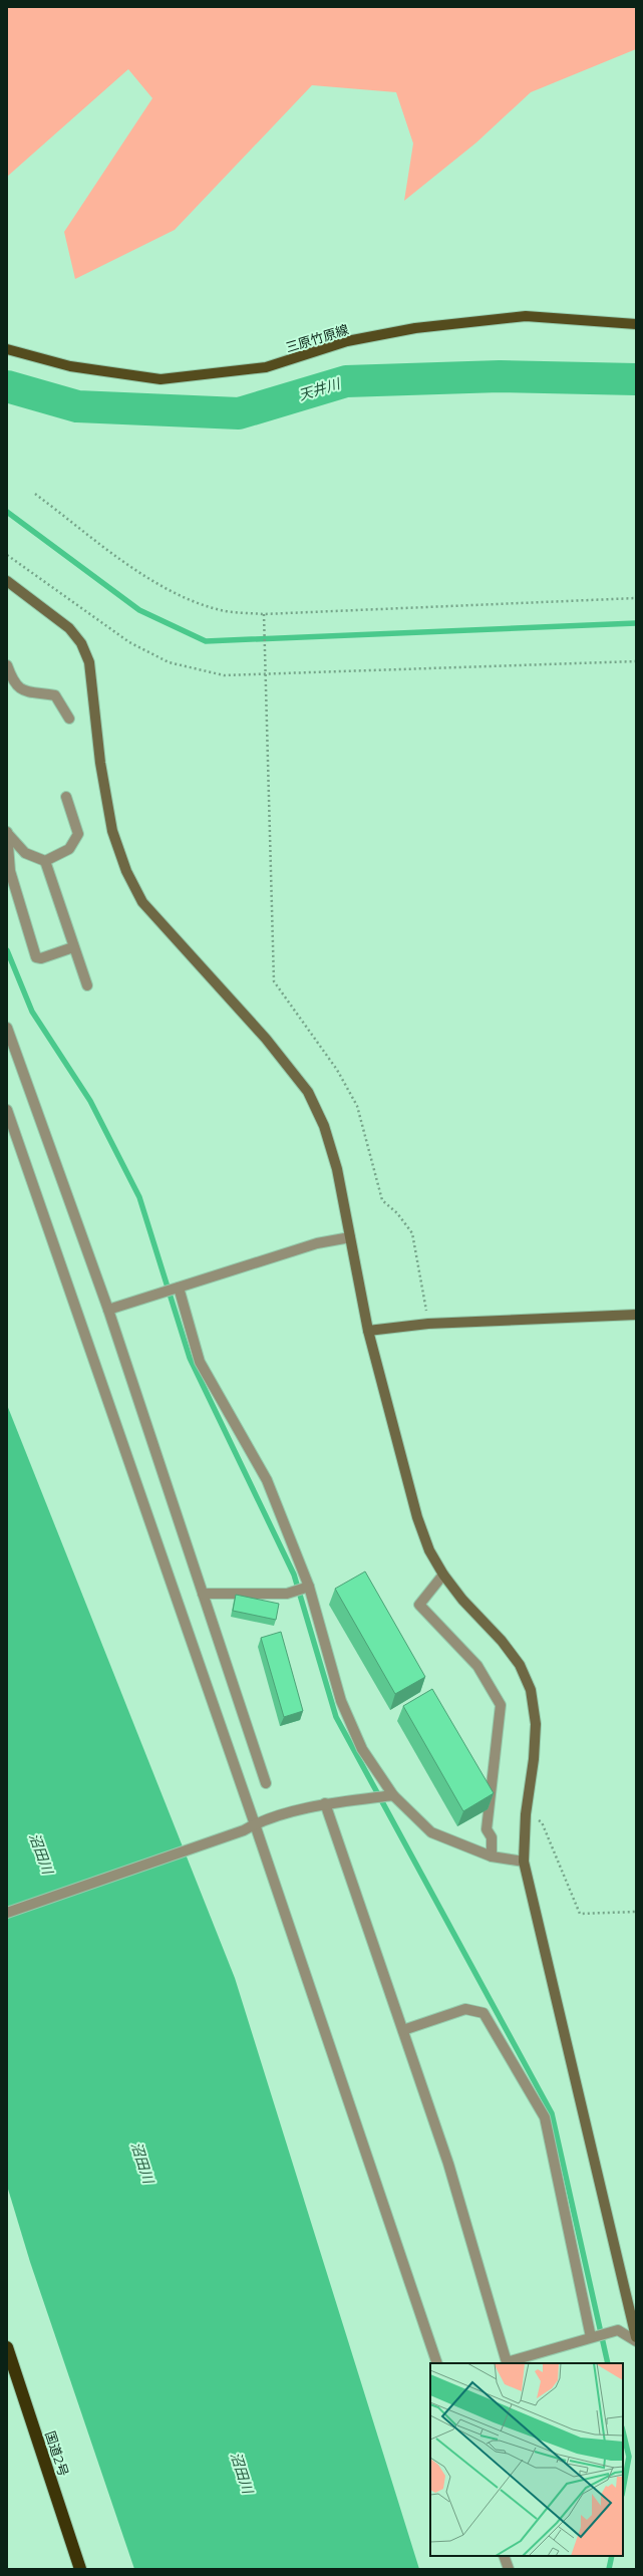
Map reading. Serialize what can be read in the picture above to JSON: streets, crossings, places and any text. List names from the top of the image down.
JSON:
{
  "streets": {
    "highway": ["国道2号"],
    "main road": ["三原竹原線"]
  },
  "water": ["天井川", "沼田川"]
}
